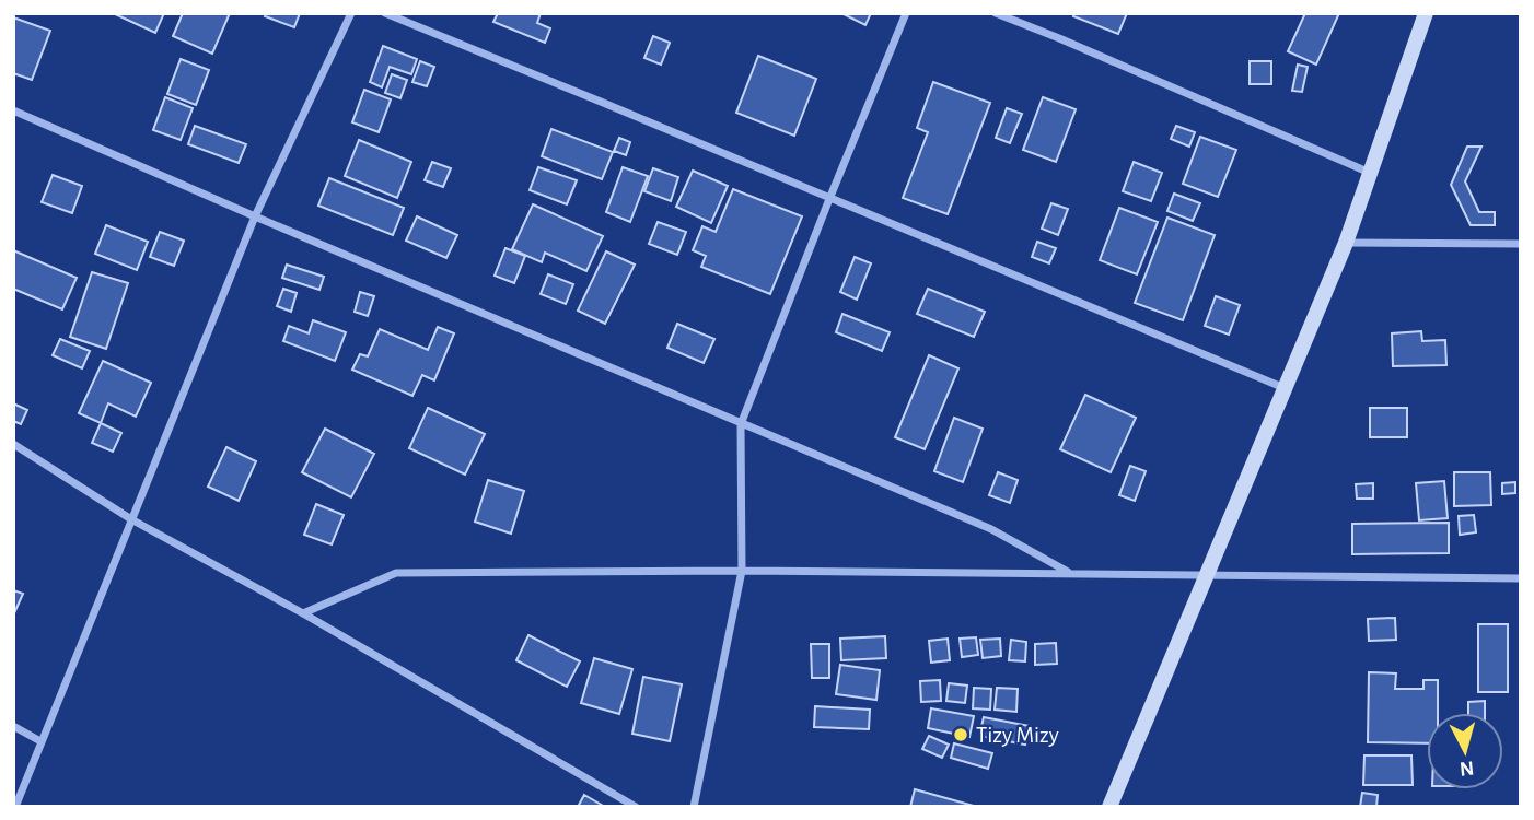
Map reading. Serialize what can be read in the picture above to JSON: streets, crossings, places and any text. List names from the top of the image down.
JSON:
{
  "places": ["Tizy Mizy"],
  "north": "bottom"
}
